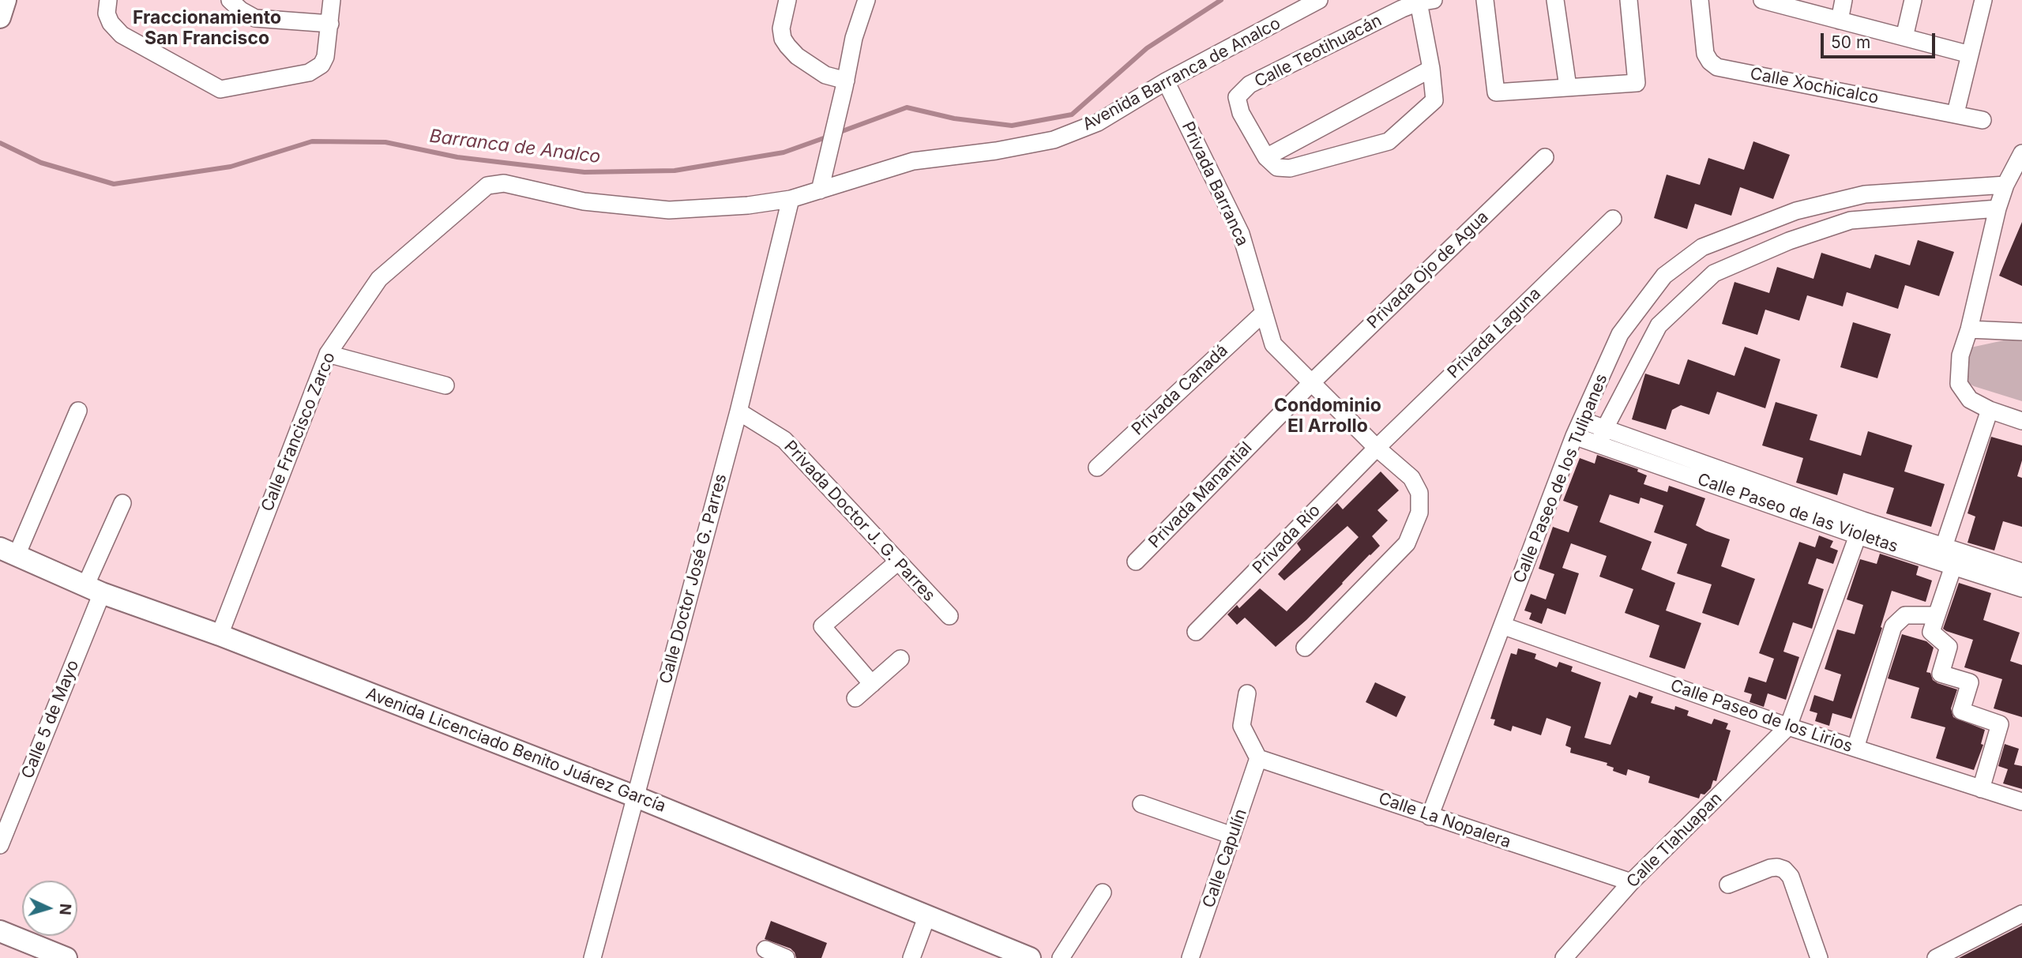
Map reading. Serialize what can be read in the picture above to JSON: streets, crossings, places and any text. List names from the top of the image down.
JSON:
{
  "streets": {
    "main road": ["Avenida Licenciado Benito Juárez García"],
    "street": [
      "Calle Teotihuacán",
      "Avenida Barranca de Analco",
      "Calle Xochicalco",
      "Privada Barranca",
      "Privada Ojo de Agua",
      "Privada Laguna",
      "Privada Canadá",
      "Calle Francisco Zarco",
      "Calle Paseo de los Tulipanes",
      "Privada Manantial",
      "Calle Paseo de las Violetas",
      "Privada Doctor J. G. Parres",
      "Privada Río",
      "Calle Doctor José G. Parres",
      "Calle Paseo de los Lirios",
      "Calle 5 de Mayo",
      "Calle La Nopalera",
      "Calle Tlahuapan",
      "Calle Capulín"
    ]
  },
  "crossings": [
    ["Avenida Barranca de Analco", "Privada Barranca"],
    ["Avenida Barranca de Analco", "Calle Francisco Zarco"],
    ["Avenida Barranca de Analco", "Calle Doctor José G. Parres"],
    ["Privada Barranca", "Privada Ojo de Agua"],
    ["Privada Barranca", "Privada Laguna"],
    ["Privada Barranca", "Privada Canadá"],
    ["Privada Barranca", "Privada Manantial"],
    ["Privada Barranca", "Privada Río"],
    ["Privada Ojo de Agua", "Privada Manantial"],
    ["Privada Laguna", "Privada Río"],
    ["Calle Francisco Zarco", "Avenida Licenciado Benito Juárez García"],
    ["Calle Paseo de los Tulipanes", "Calle Paseo de las Violetas"],
    ["Calle Paseo de los Tulipanes", "Calle Paseo de los Lirios"],
    ["Calle Paseo de los Tulipanes", "Calle La Nopalera"],
    ["Privada Doctor J. G. Parres", "Calle Doctor José G. Parres"],
    ["Calle Doctor José G. Parres", "Avenida Licenciado Benito Juárez García"],
    ["Calle Paseo de los Lirios", "Calle Tlahuapan"],
    ["Calle 5 de Mayo", "Avenida Licenciado Benito Juárez García"],
    ["Calle La Nopalera", "Calle Tlahuapan"],
    ["Calle La Nopalera", "Calle Capulín"]
  ],
  "districts": ["Fraccionamiento San Francisco", "Condominio El Arrollo"],
  "water": ["Barranca de Analco"],
  "scale_bar": "50 m",
  "north": "right"
}
